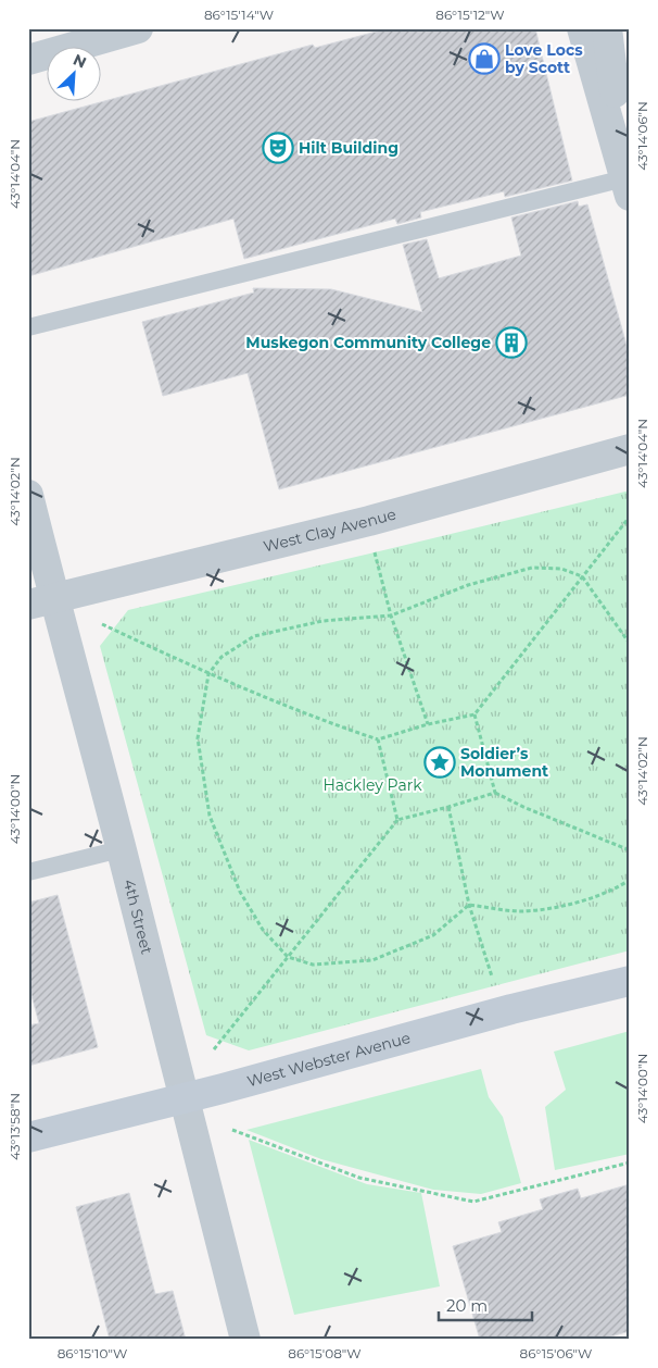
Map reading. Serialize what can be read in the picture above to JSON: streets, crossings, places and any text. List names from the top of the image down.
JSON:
{
  "streets": {
    "main road": ["West Webster Avenue"],
    "street": ["West Clay Avenue", "4th Street"]
  },
  "crossings": [
    ["West Clay Avenue", "4th Street"],
    ["4th Street", "West Webster Avenue"]
  ],
  "parks": ["Hackley Park"],
  "places": {
    "shop": ["Love Locs by Scott"],
    "theatre": ["Hilt Building"],
    "building": ["Muskegon Community College"],
    "place": ["Soldier’s Monument"]
  },
  "scale_bar": "20 m",
  "north": "top right",
  "coordinates": [
    "86°15'14\"W",
    "86°15'12\"W",
    "43°14'06\"N",
    "43°14'04\"N",
    "43°14'02\"N",
    "43°14'00\"N",
    "43°13'58\"N",
    "86°15'10\"W",
    "86°15'08\"W",
    "86°15'06\"W"
  ]
}
